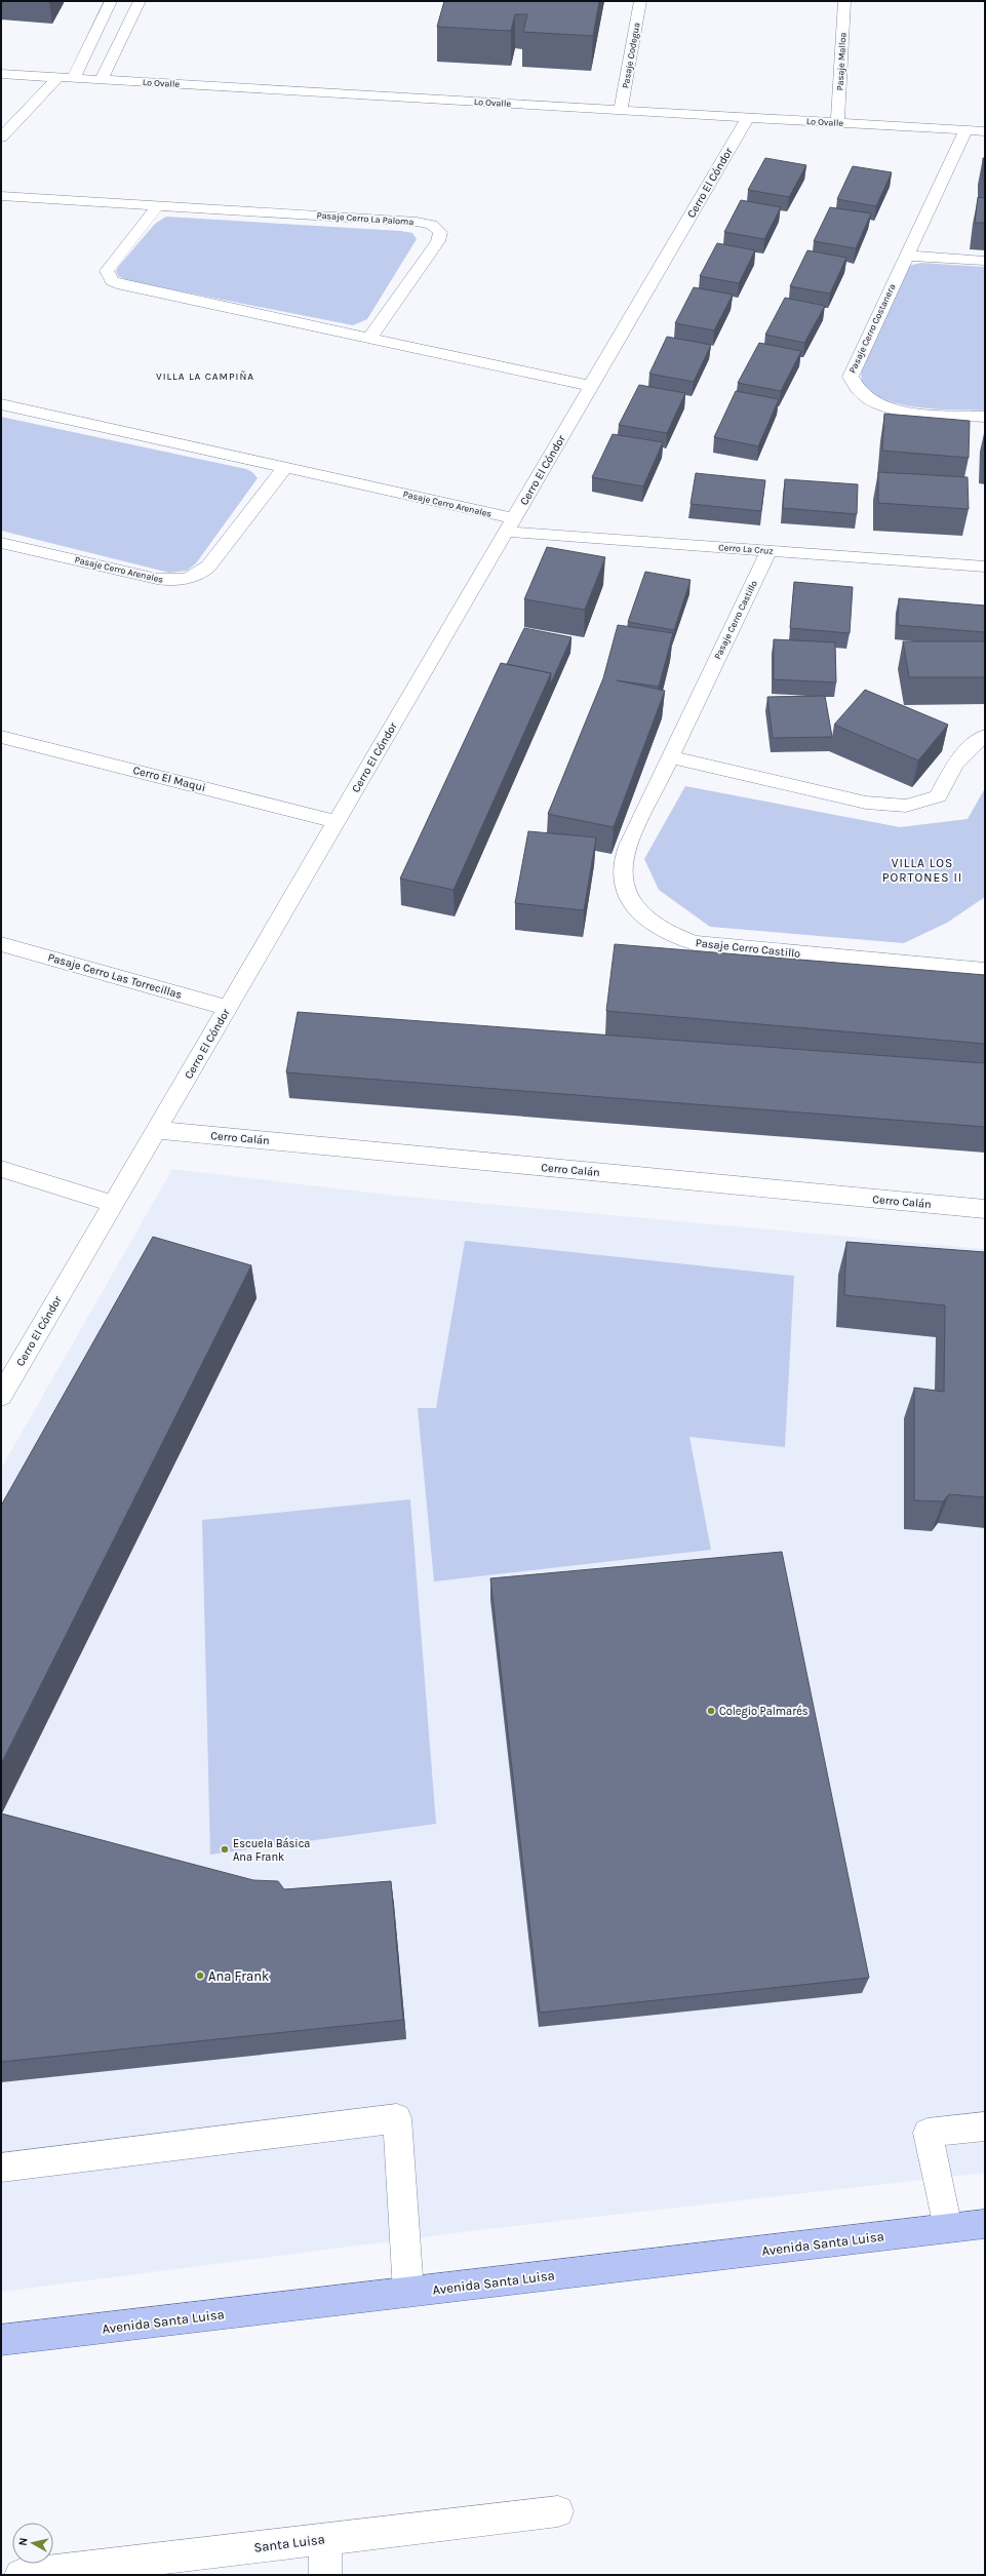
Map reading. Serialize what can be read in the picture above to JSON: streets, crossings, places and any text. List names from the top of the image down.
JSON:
{
  "streets": {
    "main road": ["Avenida Santa Luisa"],
    "street": [
      "Pasaje Codegua",
      "Pasaje Malloa",
      "Lo Ovalle",
      "Cerro El Cóndor",
      "Pasaje Cerro La Paloma",
      "Pasaje Cerro Costanera",
      "Pasaje Cerro Arenales",
      "Cerro La Cruz",
      "Pasaje Cerro Castillo",
      "Cerro El Maqui",
      "Pasaje Cerro Las Torrecillas",
      "Cerro Calán",
      "Santa Luisa"
    ]
  },
  "crossings": [
    ["Pasaje Codegua", "Lo Ovalle"],
    ["Pasaje Malloa", "Lo Ovalle"],
    ["Lo Ovalle", "Cerro El Cóndor"],
    ["Lo Ovalle", "Pasaje Cerro Costanera"],
    ["Cerro El Cóndor", "Pasaje Cerro Arenales"],
    ["Cerro El Cóndor", "Cerro La Cruz"],
    ["Cerro El Cóndor", "Cerro El Maqui"],
    ["Cerro El Cóndor", "Pasaje Cerro Las Torrecillas"],
    ["Cerro El Cóndor", "Cerro Calán"],
    ["Pasaje Cerro Arenales", "Cerro La Cruz"],
    ["Cerro La Cruz", "Pasaje Cerro Castillo"]
  ],
  "districts": ["VILLA LA CAMPIÑA", "VILLA LOS PORTONES II"],
  "places": ["Colegio Palmarés", "Escuela Básica Ana Frank", "Ana Frank"],
  "north": "left"
}
